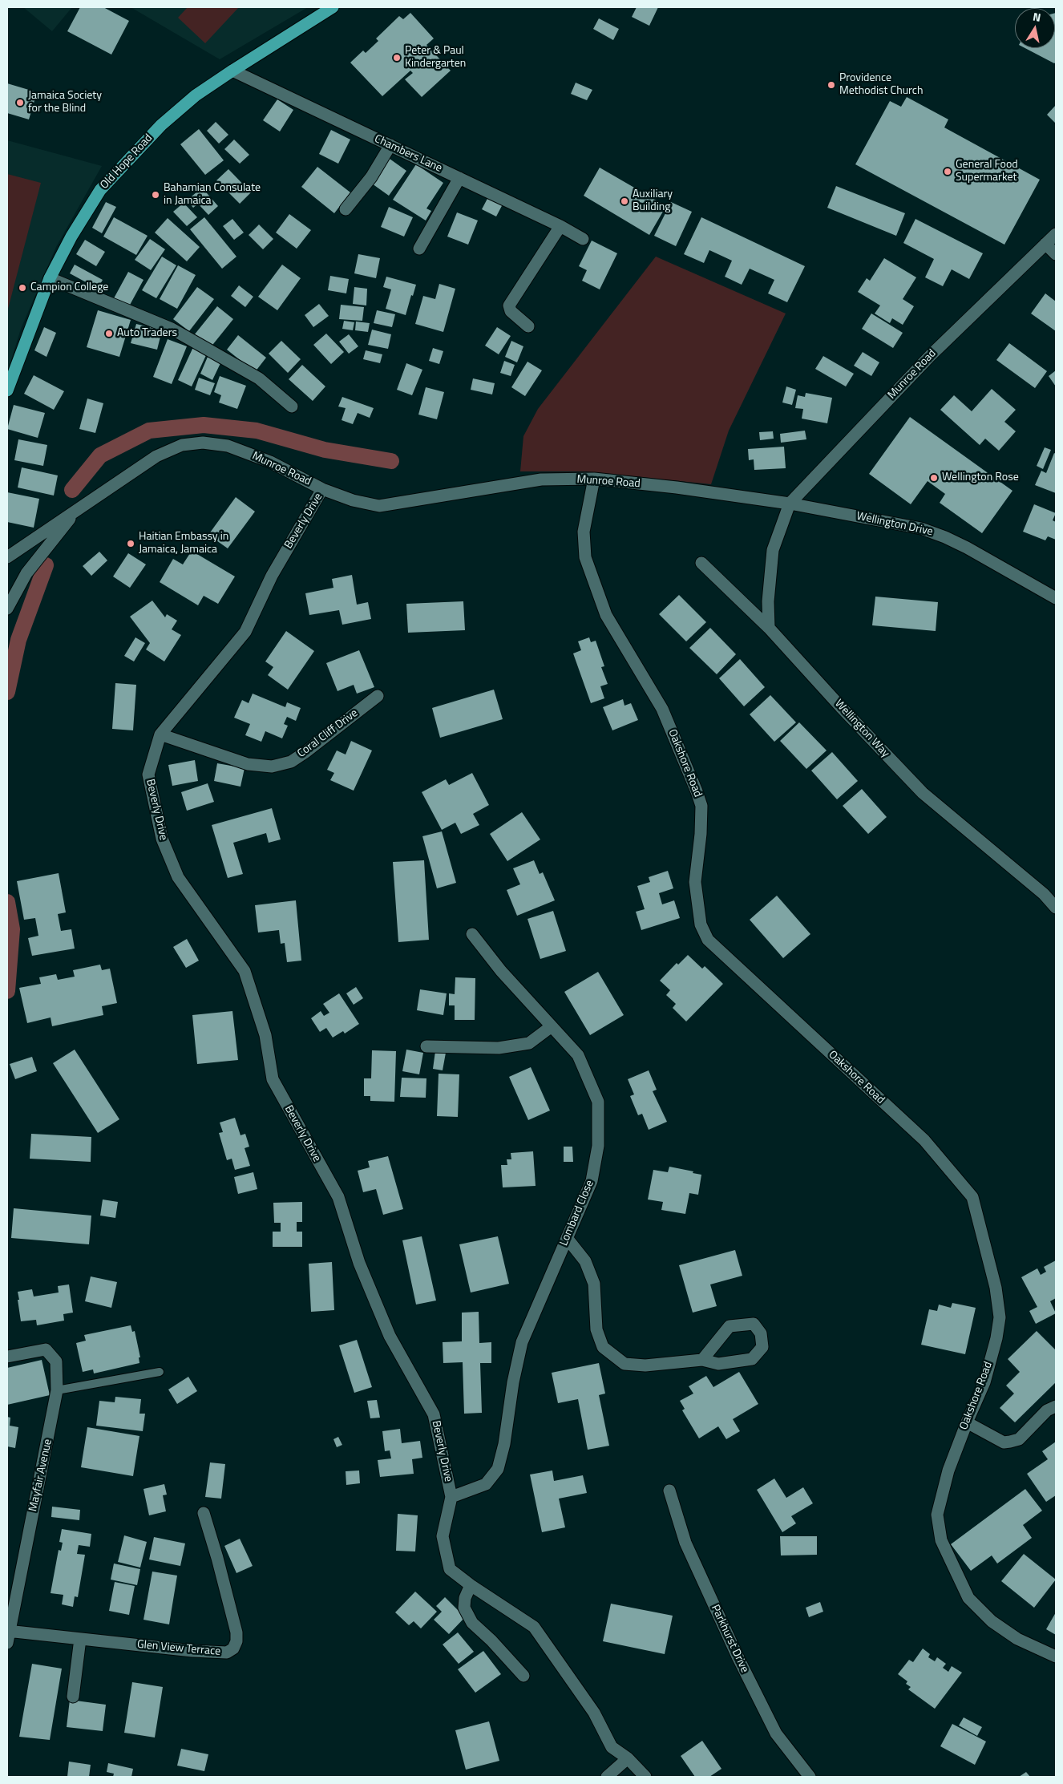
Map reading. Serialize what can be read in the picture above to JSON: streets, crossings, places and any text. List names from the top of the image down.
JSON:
{
  "streets": {
    "main road": ["Old Hope Road"],
    "street": [
      "Chambers Lane",
      "Munroe Road",
      "Beverly Drive",
      "Wellington Drive",
      "Wellington Way",
      "Coral Cliff Drive",
      "Oakshore Road",
      "Lombard Close",
      "Mayfair Avenue",
      "Parkhurst Drive",
      "Glen View Terrace"
    ]
  },
  "crossings": [
    ["Chambers Lane", "Old Hope Road"],
    ["Munroe Road", "Beverly Drive"],
    ["Munroe Road", "Wellington Drive"],
    ["Munroe Road", "Oakshore Road"],
    ["Beverly Drive", "Coral Cliff Drive"],
    ["Beverly Drive", "Lombard Close"],
    ["Mayfair Avenue", "Glen View Terrace"]
  ],
  "places": [
    "Peter & Paul Kindergarten",
    "Providence Methodist Church",
    "Jamaica Society for the Blind",
    "General Food Supermarket",
    "Bahamian Consulate in Jamaica",
    "Auxiliary Building",
    "Campion College",
    "Auto Traders",
    "Wellington Rose",
    "Haitian Embassy in Jamaica, Jamaica"
  ],
  "north": "top"
}
